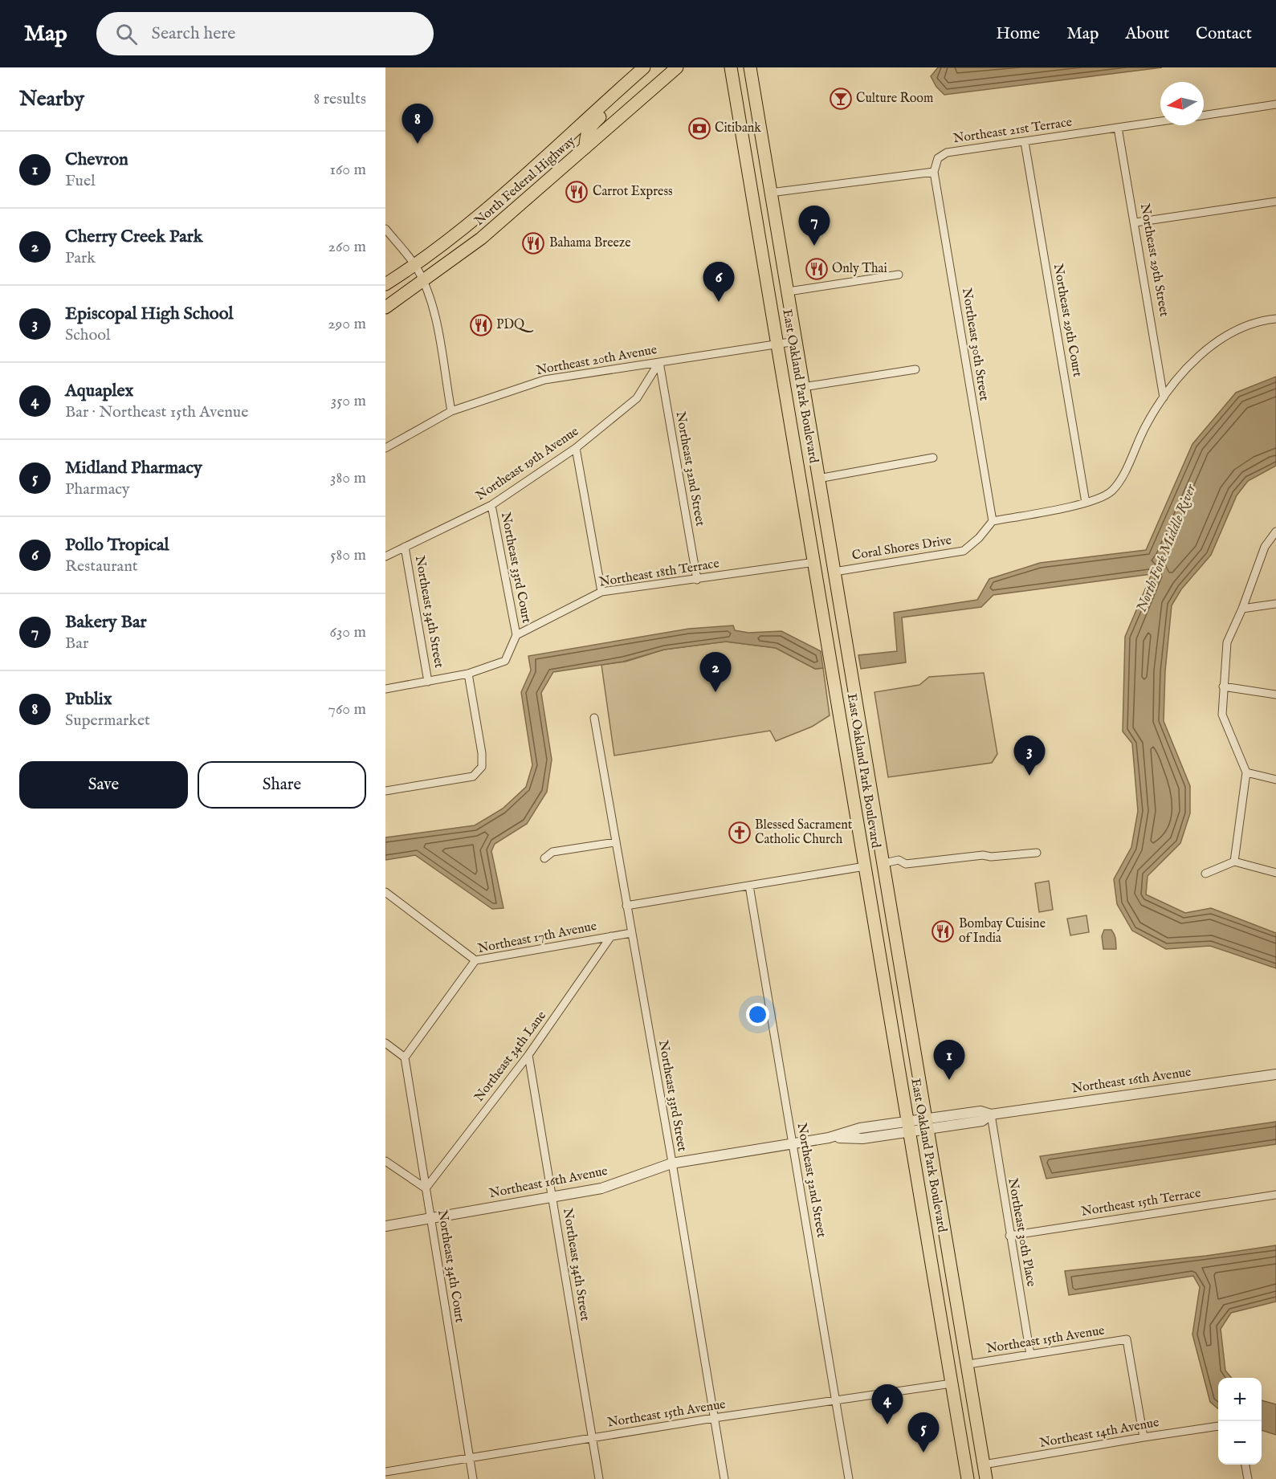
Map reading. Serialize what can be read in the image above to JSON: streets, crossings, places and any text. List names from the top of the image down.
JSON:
{
  "streets": {
    "main road": ["North Federal Highway", "East Oakland Park Boulevard"],
    "street": [
      "Northeast 21st Terrace",
      "Northeast 29th Street",
      "Northeast 29th Court",
      "Northeast 30th Street",
      "Northeast 20th Avenue",
      "Northeast 19th Avenue",
      "Northeast 32nd Street",
      "Coral Shores Drive",
      "Northeast 33rd Court",
      "Northeast 18th Terrace",
      "Northeast 34th Street",
      "Northeast 17th Avenue",
      "Northeast 34th Lane",
      "Northeast 16th Avenue",
      "Northeast 33rd Street",
      "Northeast 15th Terrace",
      "Northeast 30th Place",
      "Northeast 34th Court",
      "Northeast 15th Avenue",
      "Northeast 14th Avenue"
    ]
  },
  "crossings": [
    ["Northeast 21st Terrace", "Northeast 29th Street"],
    ["Northeast 21st Terrace", "Northeast 29th Court"],
    ["Northeast 21st Terrace", "Northeast 30th Street"],
    ["Northeast 30th Street", "Coral Shores Drive"],
    ["Northeast 20th Avenue", "East Oakland Park Boulevard"],
    ["Northeast 20th Avenue", "Northeast 19th Avenue"],
    ["Northeast 20th Avenue", "Northeast 32nd Street"],
    ["East Oakland Park Boulevard", "Coral Shores Drive"],
    ["East Oakland Park Boulevard", "Northeast 18th Terrace"],
    ["East Oakland Park Boulevard", "Northeast 16th Avenue"],
    ["East Oakland Park Boulevard", "Northeast 15th Avenue"],
    ["East Oakland Park Boulevard", "Northeast 14th Avenue"],
    ["Northeast 19th Avenue", "Northeast 32nd Street"],
    ["Northeast 19th Avenue", "Northeast 33rd Court"],
    ["Northeast 19th Avenue", "Northeast 34th Street"],
    ["Northeast 32nd Street", "Northeast 18th Terrace"],
    ["Northeast 32nd Street", "Northeast 16th Avenue"],
    ["Northeast 32nd Street", "Northeast 15th Avenue"],
    ["Northeast 33rd Court", "Northeast 18th Terrace"],
    ["Northeast 34th Street", "Northeast 34th Lane"],
    ["Northeast 34th Street", "Northeast 16th Avenue"],
    ["Northeast 34th Street", "Northeast 15th Avenue"],
    ["Northeast 17th Avenue", "Northeast 34th Lane"],
    ["Northeast 17th Avenue", "Northeast 33rd Street"],
    ["Northeast 17th Avenue", "Northeast 34th Court"],
    ["Northeast 34th Lane", "Northeast 34th Court"],
    ["Northeast 16th Avenue", "Northeast 33rd Street"],
    ["Northeast 16th Avenue", "Northeast 30th Place"],
    ["Northeast 16th Avenue", "Northeast 34th Court"],
    ["Northeast 33rd Street", "Northeast 15th Avenue"],
    ["Northeast 15th Terrace", "Northeast 30th Place"],
    ["Northeast 30th Place", "Northeast 15th Avenue"],
    ["Northeast 34th Court", "Northeast 15th Avenue"],
    ["Northeast 15th Avenue", "Northeast 14th Avenue"]
  ],
  "water": ["North Fork Middle River"],
  "places": {
    "bar": ["Culture Room"],
    "bank": ["Citibank"],
    "restaurant": [
      "Carrot Express",
      "Bahama Breeze",
      "Only Thai",
      "PDQ",
      "Bombay Cuisine of India"
    ],
    "church": ["Blessed Sacrament Catholic Church"]
  },
  "north": "left",
  "page": {
    "header": "Map",
    "search": "Search here",
    "nav": [
      "Home",
      "Map",
      "About",
      "Contact"
    ],
    "heading": ["Nearby", "8 results"],
    "pins": [
      "8",
      "7",
      "6",
      "2",
      "3",
      "1",
      "4",
      "5"
    ],
    "list": [
      {
        "mark": "1",
        "name": "Chevron",
        "note": "Fuel",
        "value": "160 m"
      },
      {
        "mark": "2",
        "name": "Cherry Creek Park",
        "note": "Park",
        "value": "260 m"
      },
      {
        "mark": "3",
        "name": "Episcopal High School",
        "note": "School",
        "value": "290 m"
      },
      {
        "mark": "4",
        "name": "Aquaplex",
        "note": "Bar · Northeast 15th Avenue",
        "value": "350 m"
      },
      {
        "mark": "5",
        "name": "Midland Pharmacy",
        "note": "Pharmacy",
        "value": "380 m"
      },
      {
        "mark": "6",
        "name": "Pollo Tropical",
        "note": "Restaurant",
        "value": "580 m"
      },
      {
        "mark": "7",
        "name": "Bakery Bar",
        "note": "Bar",
        "value": "630 m"
      },
      {
        "mark": "8",
        "name": "Publix",
        "note": "Supermarket",
        "value": "760 m"
      }
    ],
    "buttons": ["Save", "Share"],
    "map_buttons": ["+", "−"]
  }
}
